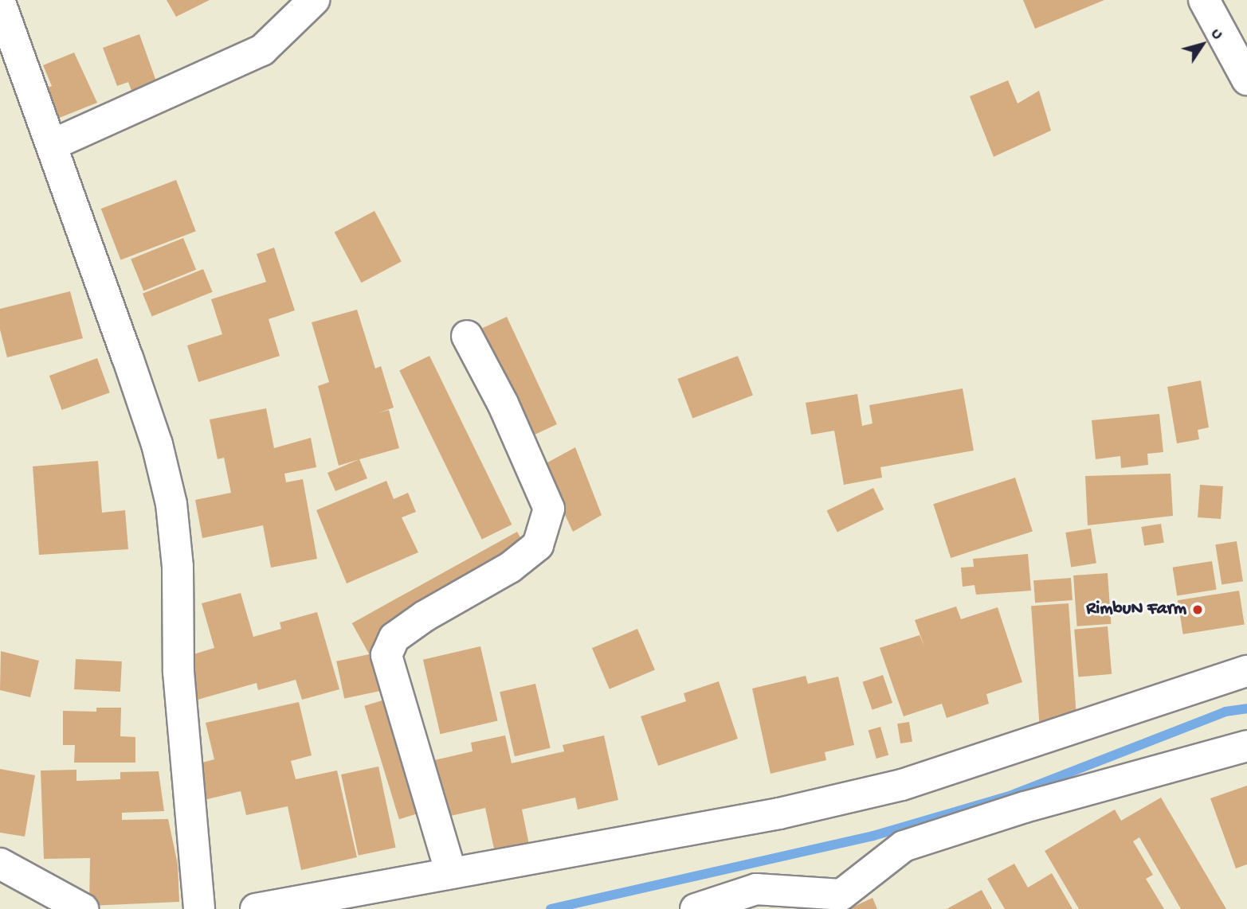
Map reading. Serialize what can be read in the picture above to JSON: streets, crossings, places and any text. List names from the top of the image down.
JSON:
{
  "places": ["RimbuN Farm"],
  "north": "top right"
}
